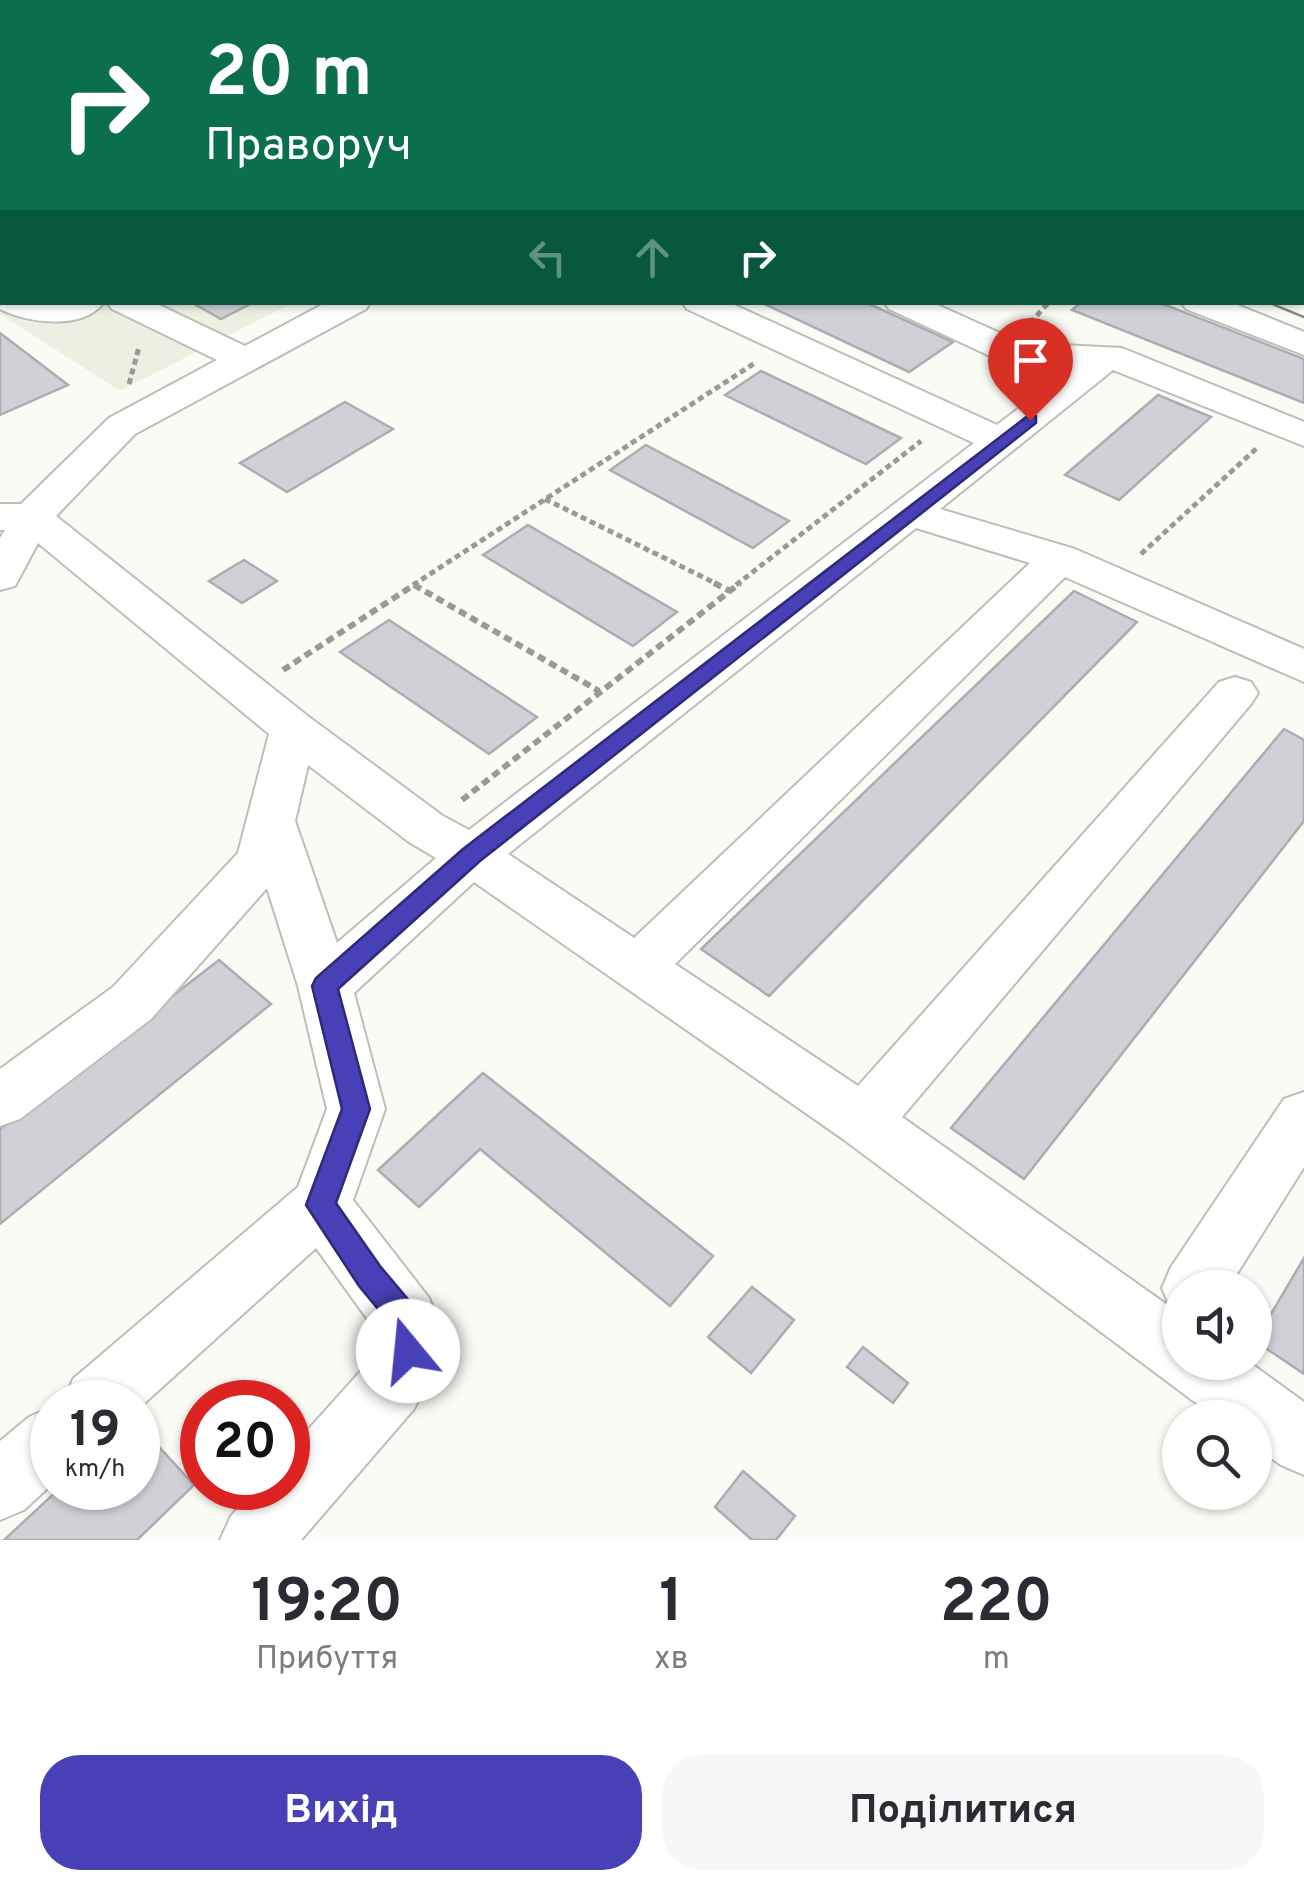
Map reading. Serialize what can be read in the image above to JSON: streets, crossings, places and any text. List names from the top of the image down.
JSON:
{
  "page": {
    "turn": ["20 m", "Праворуч"],
    "speed": "19 km/h",
    "limit": "20",
    "eta": [
      "19:20",
      "Прибуття",
      "1",
      "хв",
      "220",
      "m"
    ],
    "buttons": ["Вихід", "Поділитися"]
  }
}
